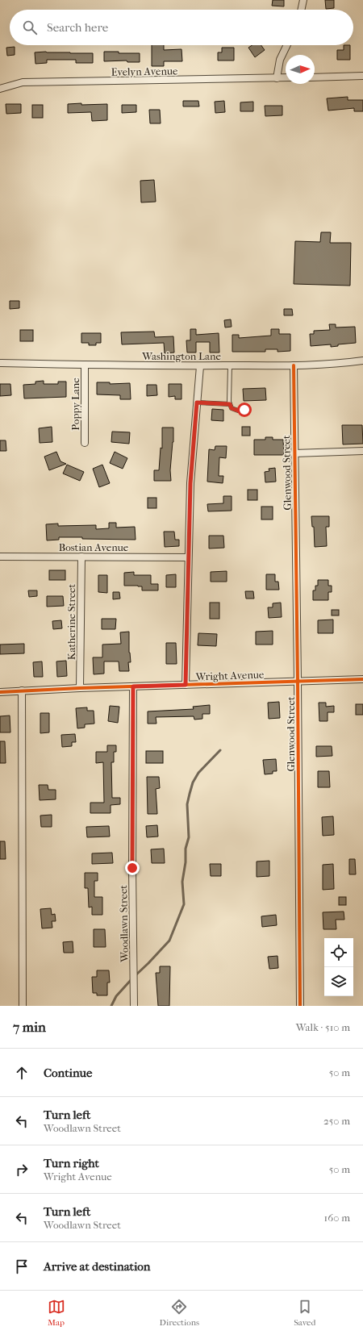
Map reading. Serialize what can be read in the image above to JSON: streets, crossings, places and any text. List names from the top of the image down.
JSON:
{
  "streets": {
    "street": [
      "Evelyn Avenue",
      "Washington Lane",
      "Poppy Lane",
      "Glenwood Street",
      "Bostian Avenue",
      "Katherine Street",
      "Wright Avenue",
      "Woodlawn Street"
    ]
  },
  "crossings": [
    ["Washington Lane", "Poppy Lane"],
    ["Washington Lane", "Glenwood Street"],
    ["Glenwood Street", "Wright Avenue"],
    ["Bostian Avenue", "Katherine Street"],
    ["Katherine Street", "Wright Avenue"],
    ["Wright Avenue", "Woodlawn Street"]
  ],
  "north": "right",
  "page": {
    "search": "Search here",
    "heading": ["7 min", "Walk · 510 m"],
    "list": [
      ["Continue", "50 m"],
      ["Turn left", "Woodlawn Street", "250 m"],
      ["Turn right", "Wright Avenue", "50 m"],
      ["Turn left", "Woodlawn Street", "160 m"],
      "Arrive at destination"
    ],
    "nav": ["Map", "Directions", "Saved"]
  }
}
